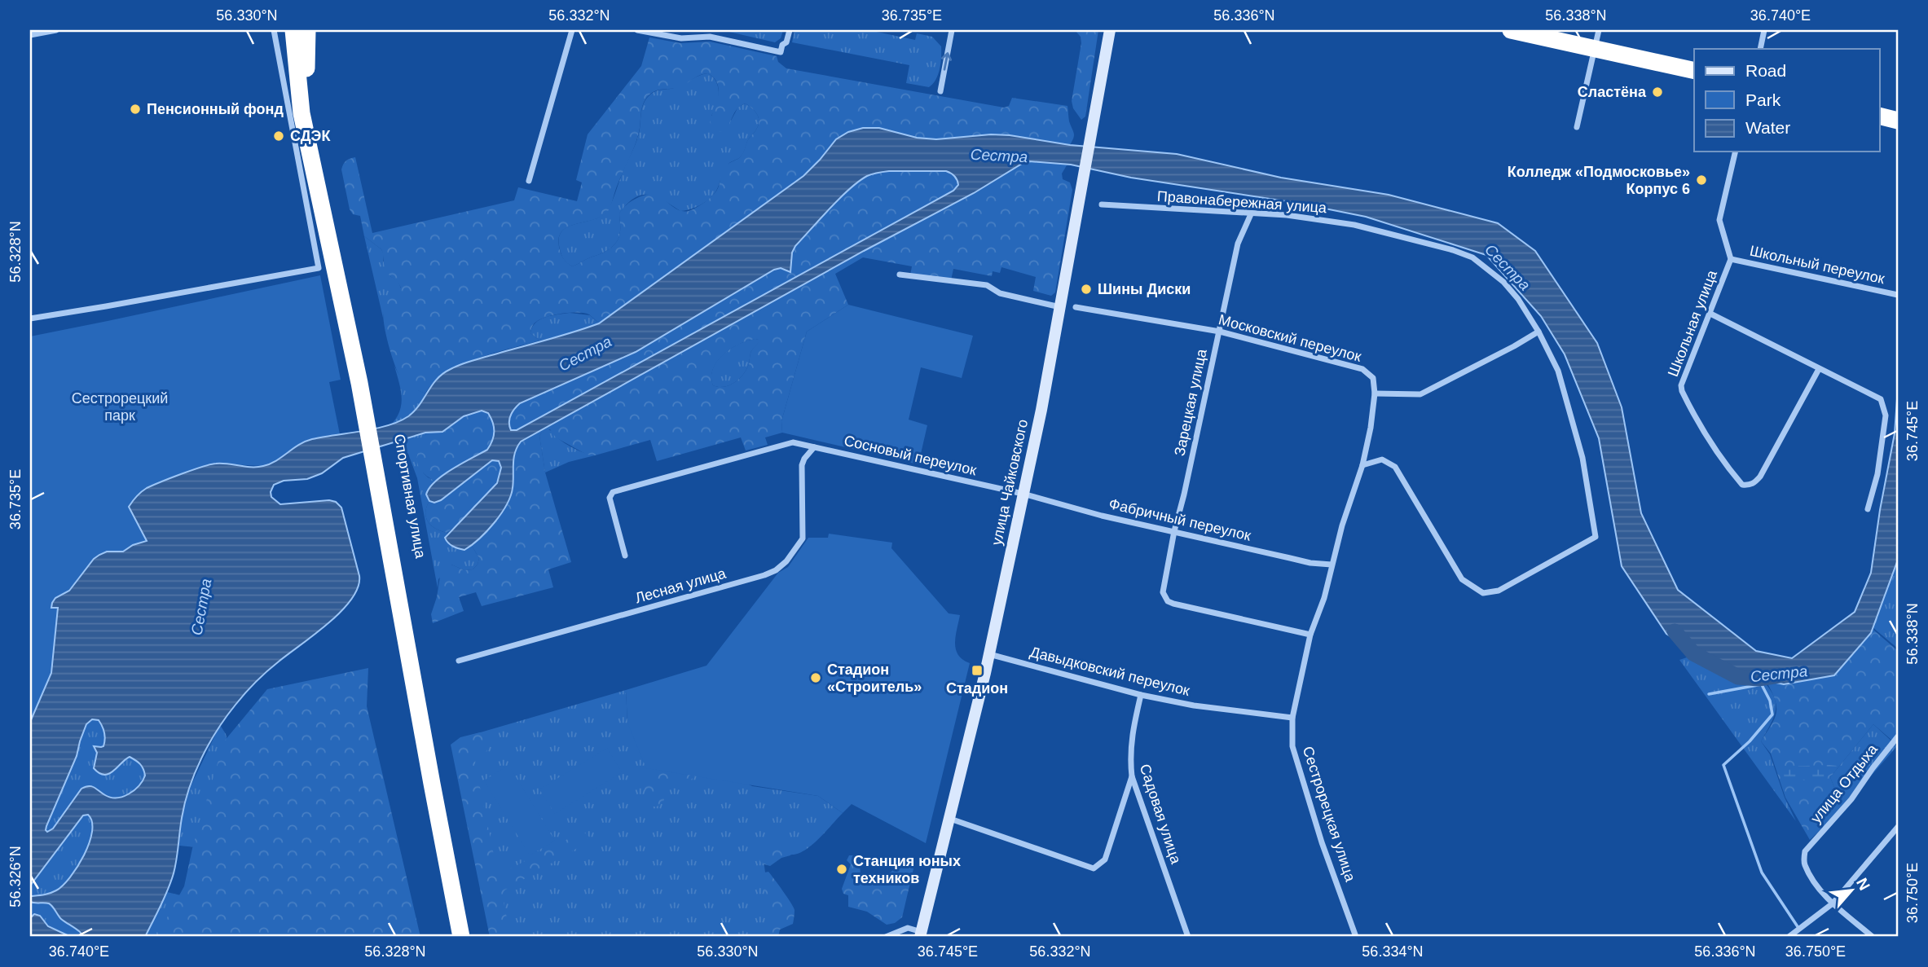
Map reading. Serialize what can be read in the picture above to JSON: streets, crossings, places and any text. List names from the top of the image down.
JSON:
{
  "streets": {
    "highway": ["Спортивная улица"],
    "street": [
      "Правонабережная улица",
      "Школьный переулок",
      "Школьная улица",
      "Московский переулок",
      "Зарецкая улица",
      "Сосновый переулок",
      "улица Чайковского",
      "Фабричный переулок",
      "Лесная улица",
      "Давыдковский переулок",
      "улица Отдыха",
      "Садовая улица",
      "Сестрорецкая улица"
    ]
  },
  "crossings": [
    ["Правонабережная улица", "Зарецкая улица"],
    ["Школьный переулок", "Школьная улица"],
    ["Московский переулок", "Зарецкая улица"],
    ["Зарецкая улица", "Фабричный переулок"],
    ["Зарецкая улица", "Сестрорецкая улица"],
    ["Сосновый переулок", "улица Чайковского"],
    ["Сосновый переулок", "Фабричный переулок"],
    ["Сосновый переулок", "Лесная улица"],
    ["улица Чайковского", "Фабричный переулок"],
    ["улица Чайковского", "Давыдковский переулок"],
    ["Фабричный переулок", "Сестрорецкая улица"],
    ["Давыдковский переулок", "Садовая улица"],
    ["Давыдковский переулок", "Сестрорецкая улица"]
  ],
  "water": ["Сестра"],
  "parks": ["Сестрорецкий парк"],
  "places": {
    "other": [
      "Сластёна",
      "Пенсионный фонд",
      "СДЭК",
      "Колледж «Подмосковье» Корпус 6",
      "Шины Диски",
      "Стадион «Строитель»",
      "Станция юных техников"
    ],
    "transit": ["Стадион"]
  },
  "legend": ["Road", "Park", "Water"],
  "north": "top right",
  "coordinates": [
    "56.330°N",
    "56.332°N",
    "36.735°E",
    "56.336°N",
    "56.338°N",
    "36.740°E",
    "56.328°N",
    "36.745°E",
    "56.326°N",
    "36.750°E",
    "56.334°N"
  ]
}
